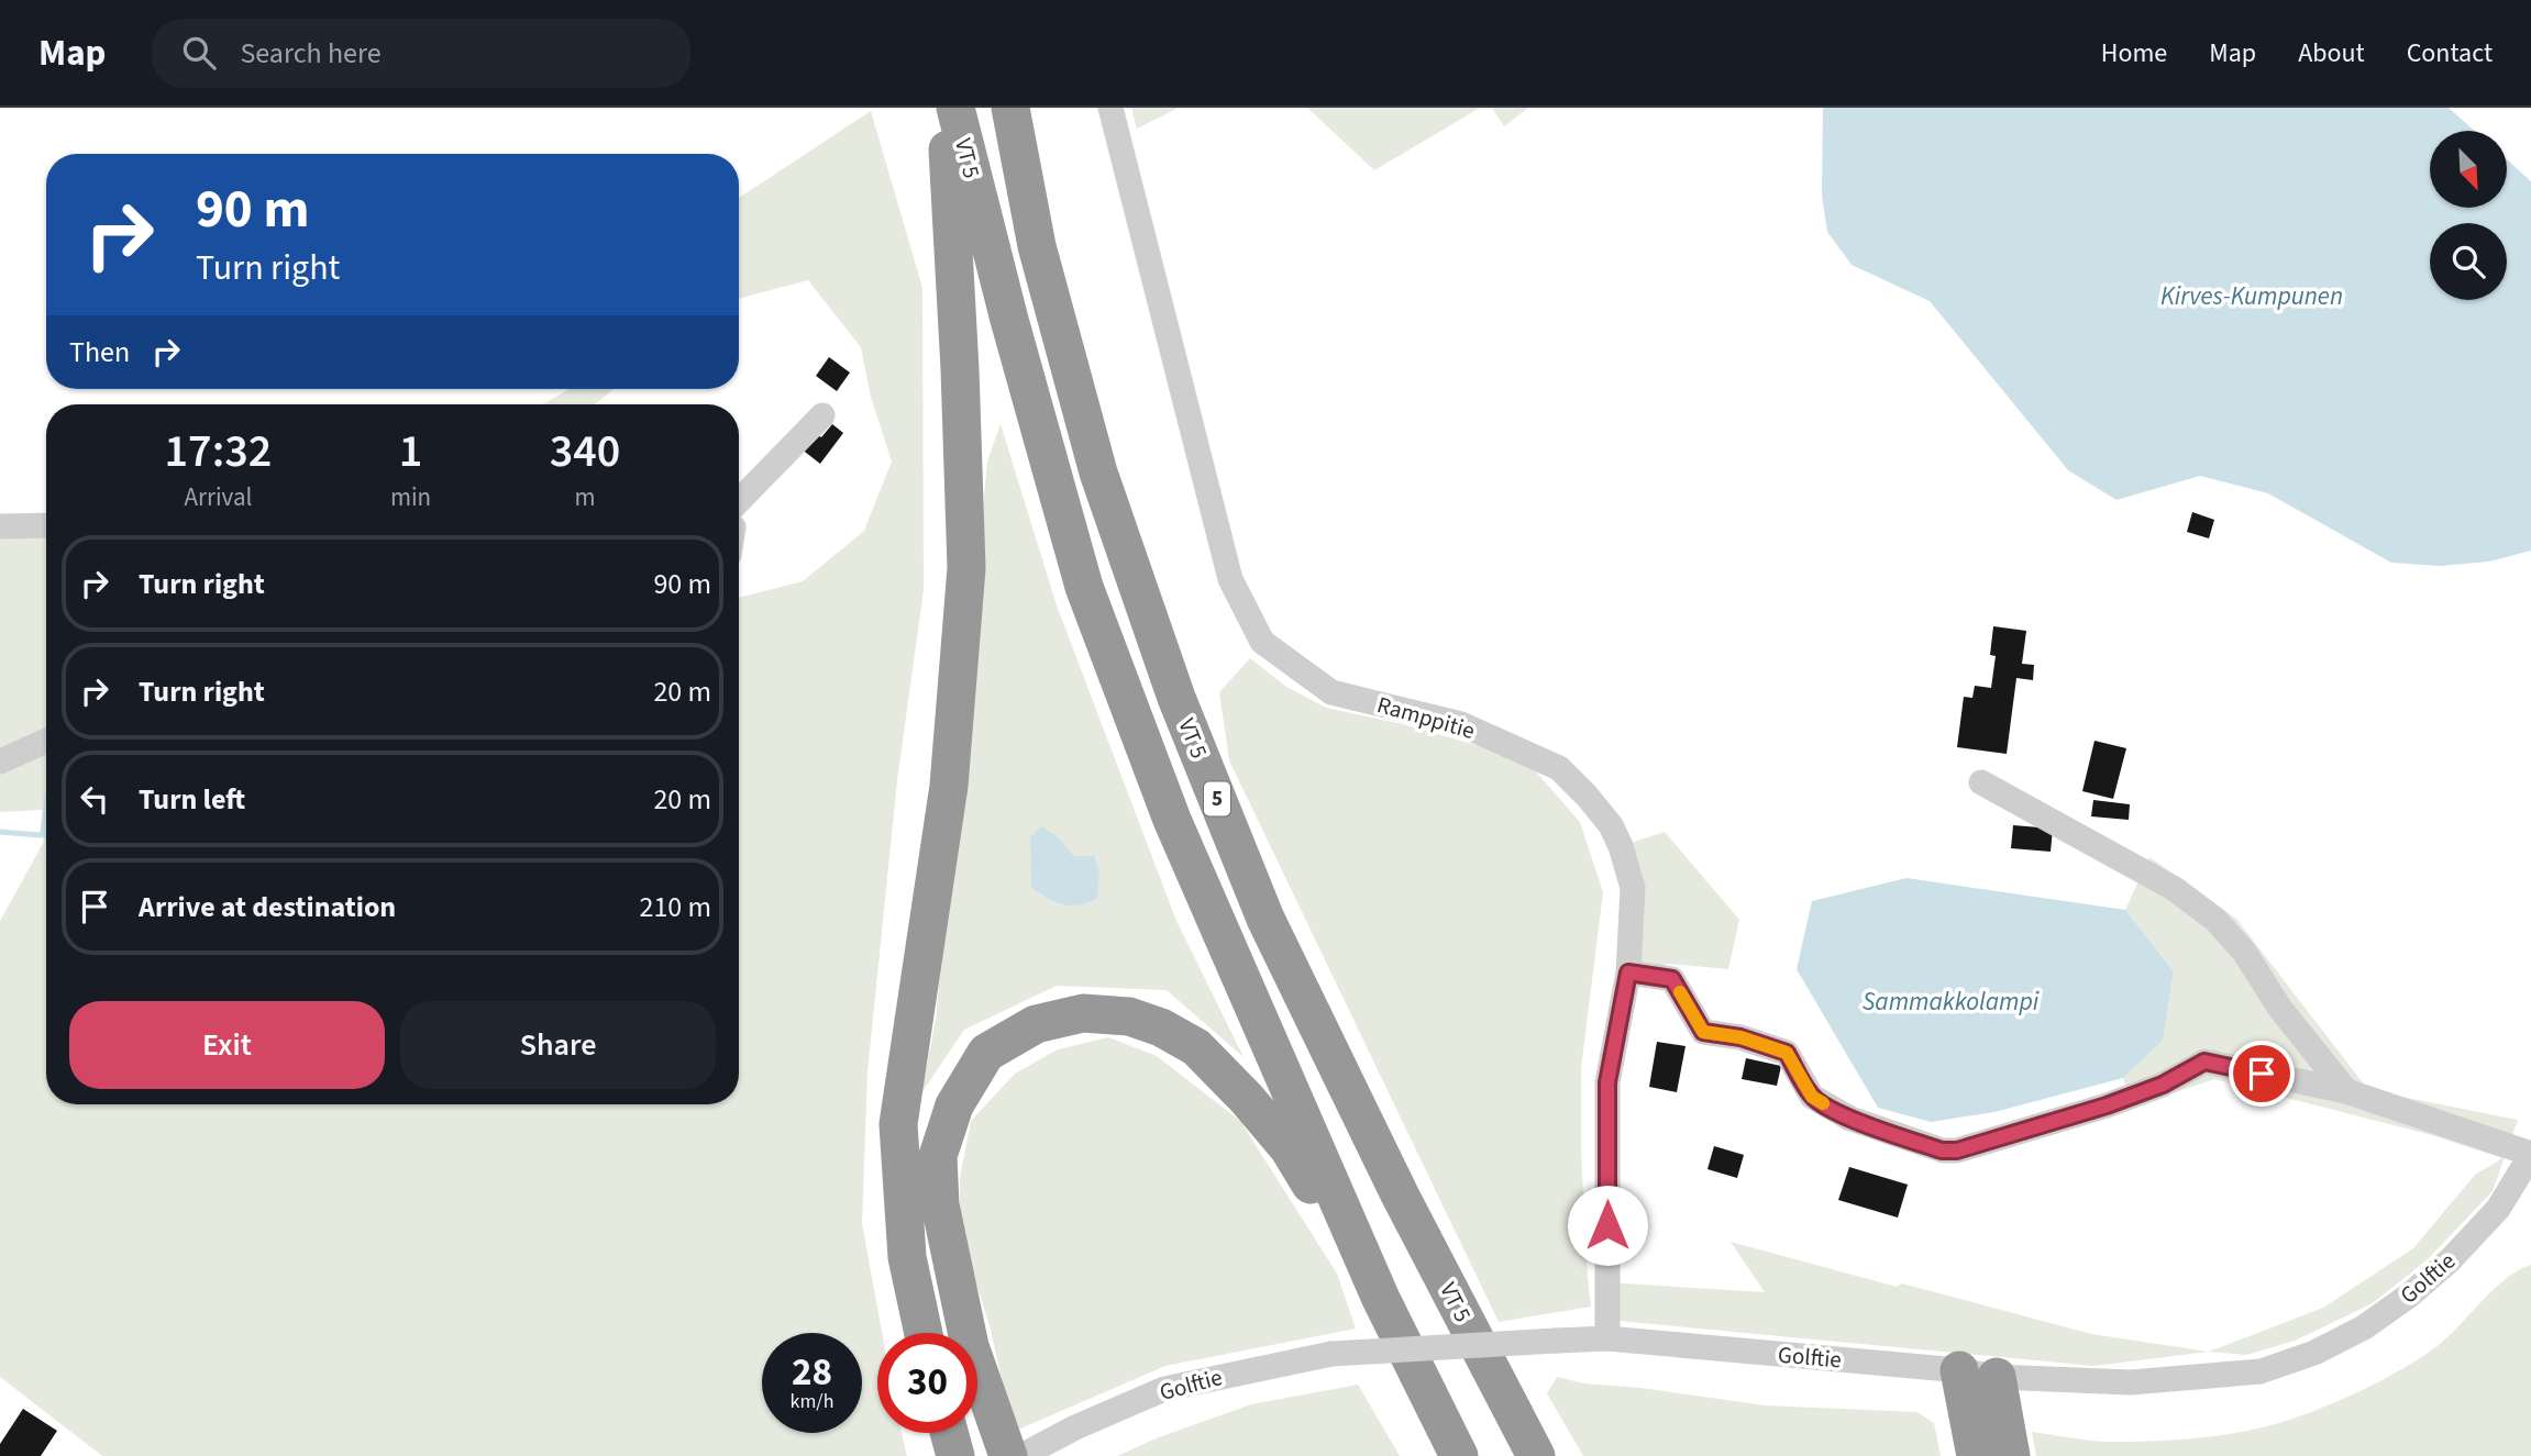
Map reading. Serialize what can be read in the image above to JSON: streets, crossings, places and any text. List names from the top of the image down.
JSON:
{
  "streets": {
    "highway": ["VT 5", "5"],
    "street": ["Ramppitie", "Golftie"]
  },
  "crossings": [
    ["Ramppitie", "Golftie"]
  ],
  "water": ["Kirves-Kumpunen", "Sammakkolampi"],
  "north": "bottom right",
  "page": {
    "header": "Map",
    "search": "Search here",
    "nav": [
      "Home",
      "Map",
      "About",
      "Contact"
    ],
    "turn": ["90 m", "Turn right"],
    "then": "Then",
    "eta": [
      "17:32",
      "Arrival",
      "1",
      "min",
      "340",
      "m"
    ],
    "list": [
      {
        "name": "Turn right",
        "value": "90 m"
      },
      {
        "name": "Turn right",
        "value": "20 m"
      },
      {
        "name": "Turn left",
        "value": "20 m"
      },
      {
        "name": "Arrive at destination",
        "value": "210 m"
      }
    ],
    "buttons": ["Exit", "Share"],
    "speed": "28 km/h",
    "limit": "30"
  }
}
